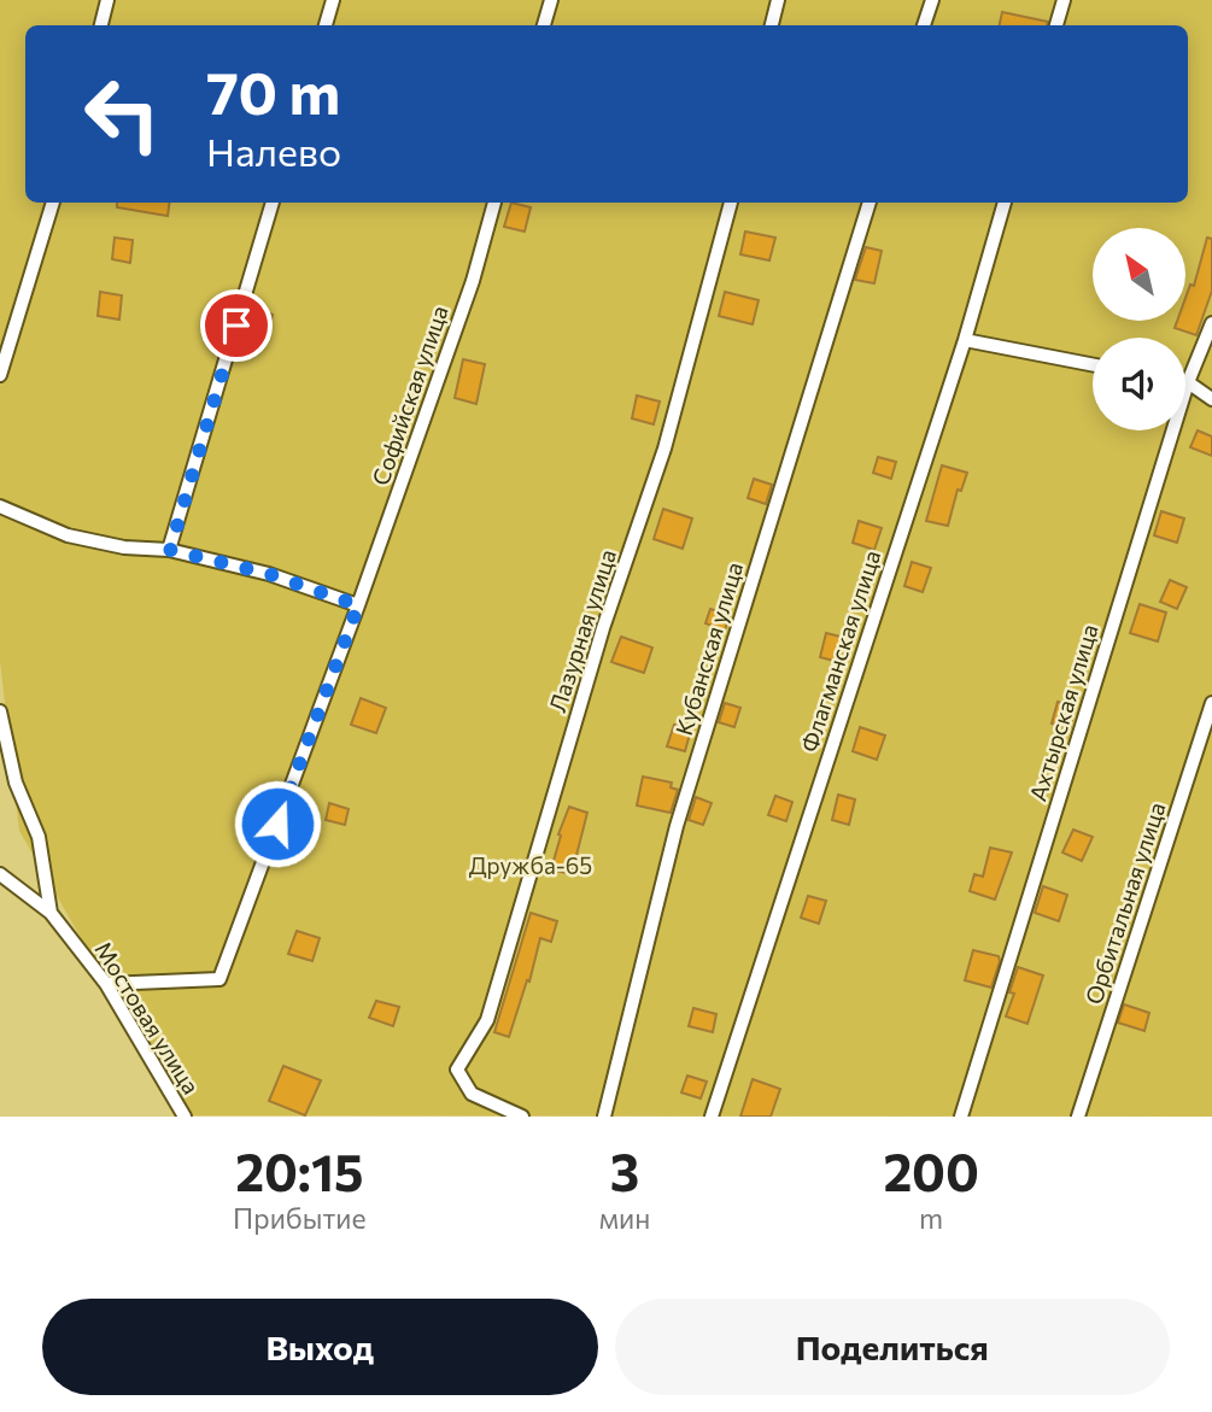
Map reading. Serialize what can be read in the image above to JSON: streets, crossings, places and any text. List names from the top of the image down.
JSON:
{
  "streets": {
    "lane": [
      "Софийская улица",
      "Лазурная улица",
      "Кубанская улица",
      "Флагманская улица",
      "Ахтырская улица",
      "Орбитальная улица",
      "Мостовая улица"
    ]
  },
  "crossings": [
    ["Софийская улица", "Мостовая улица"]
  ],
  "parks": ["Дружба-65"],
  "north": "top left",
  "page": {
    "turn": ["70 m", "Налево"],
    "eta": [
      "20:15",
      "Прибытие",
      "3",
      "мин",
      "200",
      "m"
    ],
    "buttons": ["Выход", "Поделиться"]
  }
}
